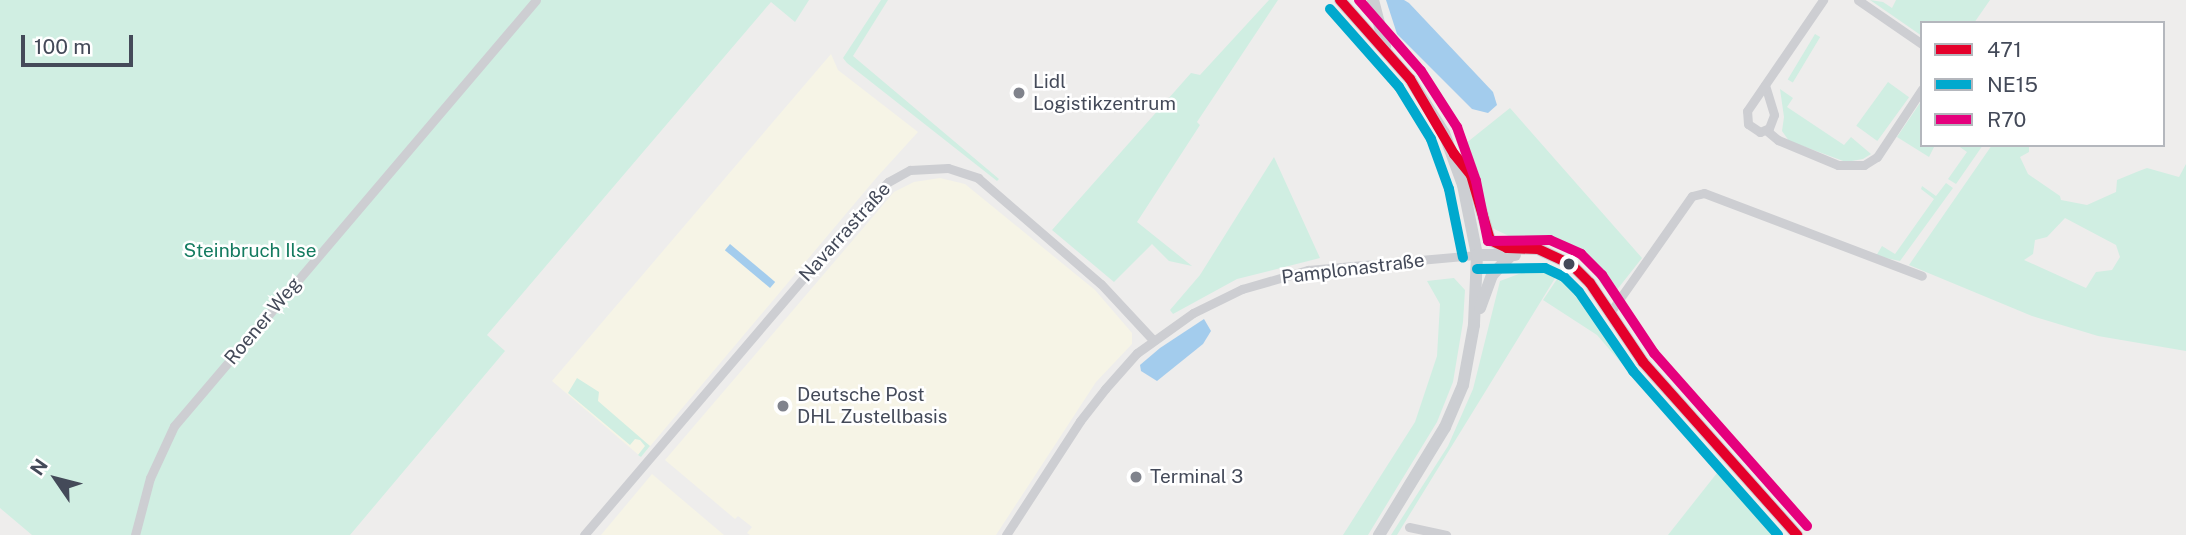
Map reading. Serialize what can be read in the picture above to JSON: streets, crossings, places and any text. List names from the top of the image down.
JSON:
{
  "streets": {
    "street": ["Navarrastraße", "Pamplonastraße", "Roener Weg"]
  },
  "crossings": [
    ["Navarrastraße", "Pamplonastraße"]
  ],
  "parks": ["Steinbruch Ilse"],
  "places": ["Lidl Logistikzentrum", "Deutsche Post DHL Zustellbasis", "Terminal 3"],
  "lines": ["transit line 471", "transit line R70", "transit line NE15"],
  "legend": ["471", "NE15", "R70"],
  "scale_bar": "100 m",
  "north": "top left"
}
